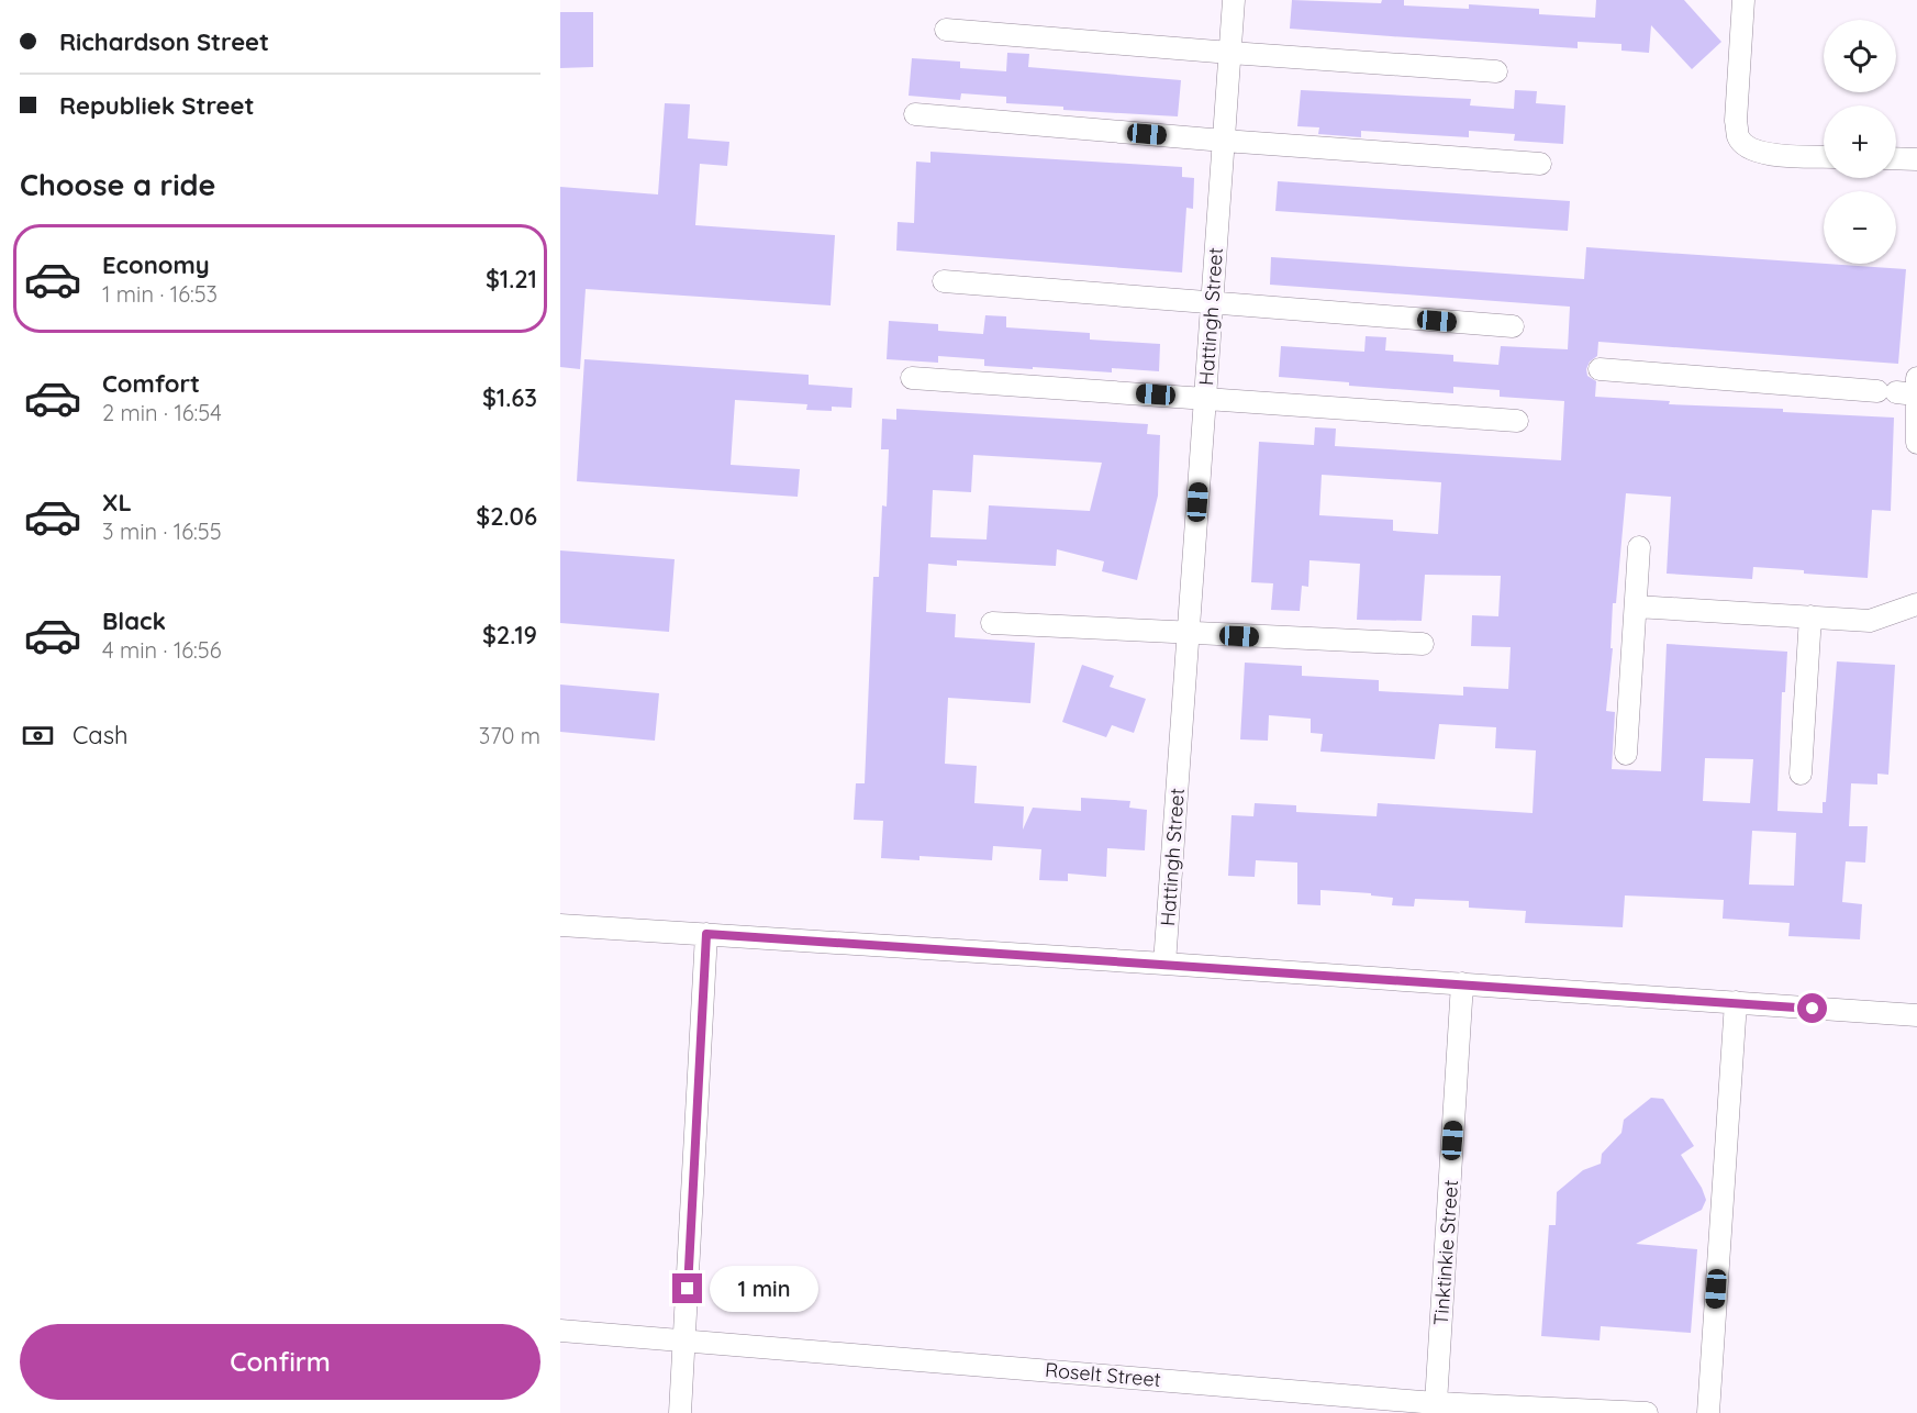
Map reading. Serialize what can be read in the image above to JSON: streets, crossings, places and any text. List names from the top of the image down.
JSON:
{
  "streets": {
    "street": ["Hattingh Street", "Tinktinkie Street", "Roselt Street"]
  },
  "crossings": [
    ["Tinktinkie Street", "Roselt Street"]
  ],
  "page": {
    "banner": ["Richardson Street", "Republiek Street"],
    "map_buttons": ["+", "−"],
    "heading": "Choose a ride",
    "list": [
      {
        "name": "Economy",
        "note": "1 min · 16:53",
        "value": "$1.21"
      },
      {
        "name": "Comfort",
        "note": "2 min · 16:54",
        "value": "$1.63"
      },
      {
        "name": "XL",
        "note": "3 min · 16:55",
        "value": "$2.06"
      },
      {
        "name": "Black",
        "note": "4 min · 16:56",
        "value": "$2.19"
      }
    ],
    "pay": ["Cash", "370 m"],
    "bubble": "1 min",
    "buttons": "Confirm"
  }
}
